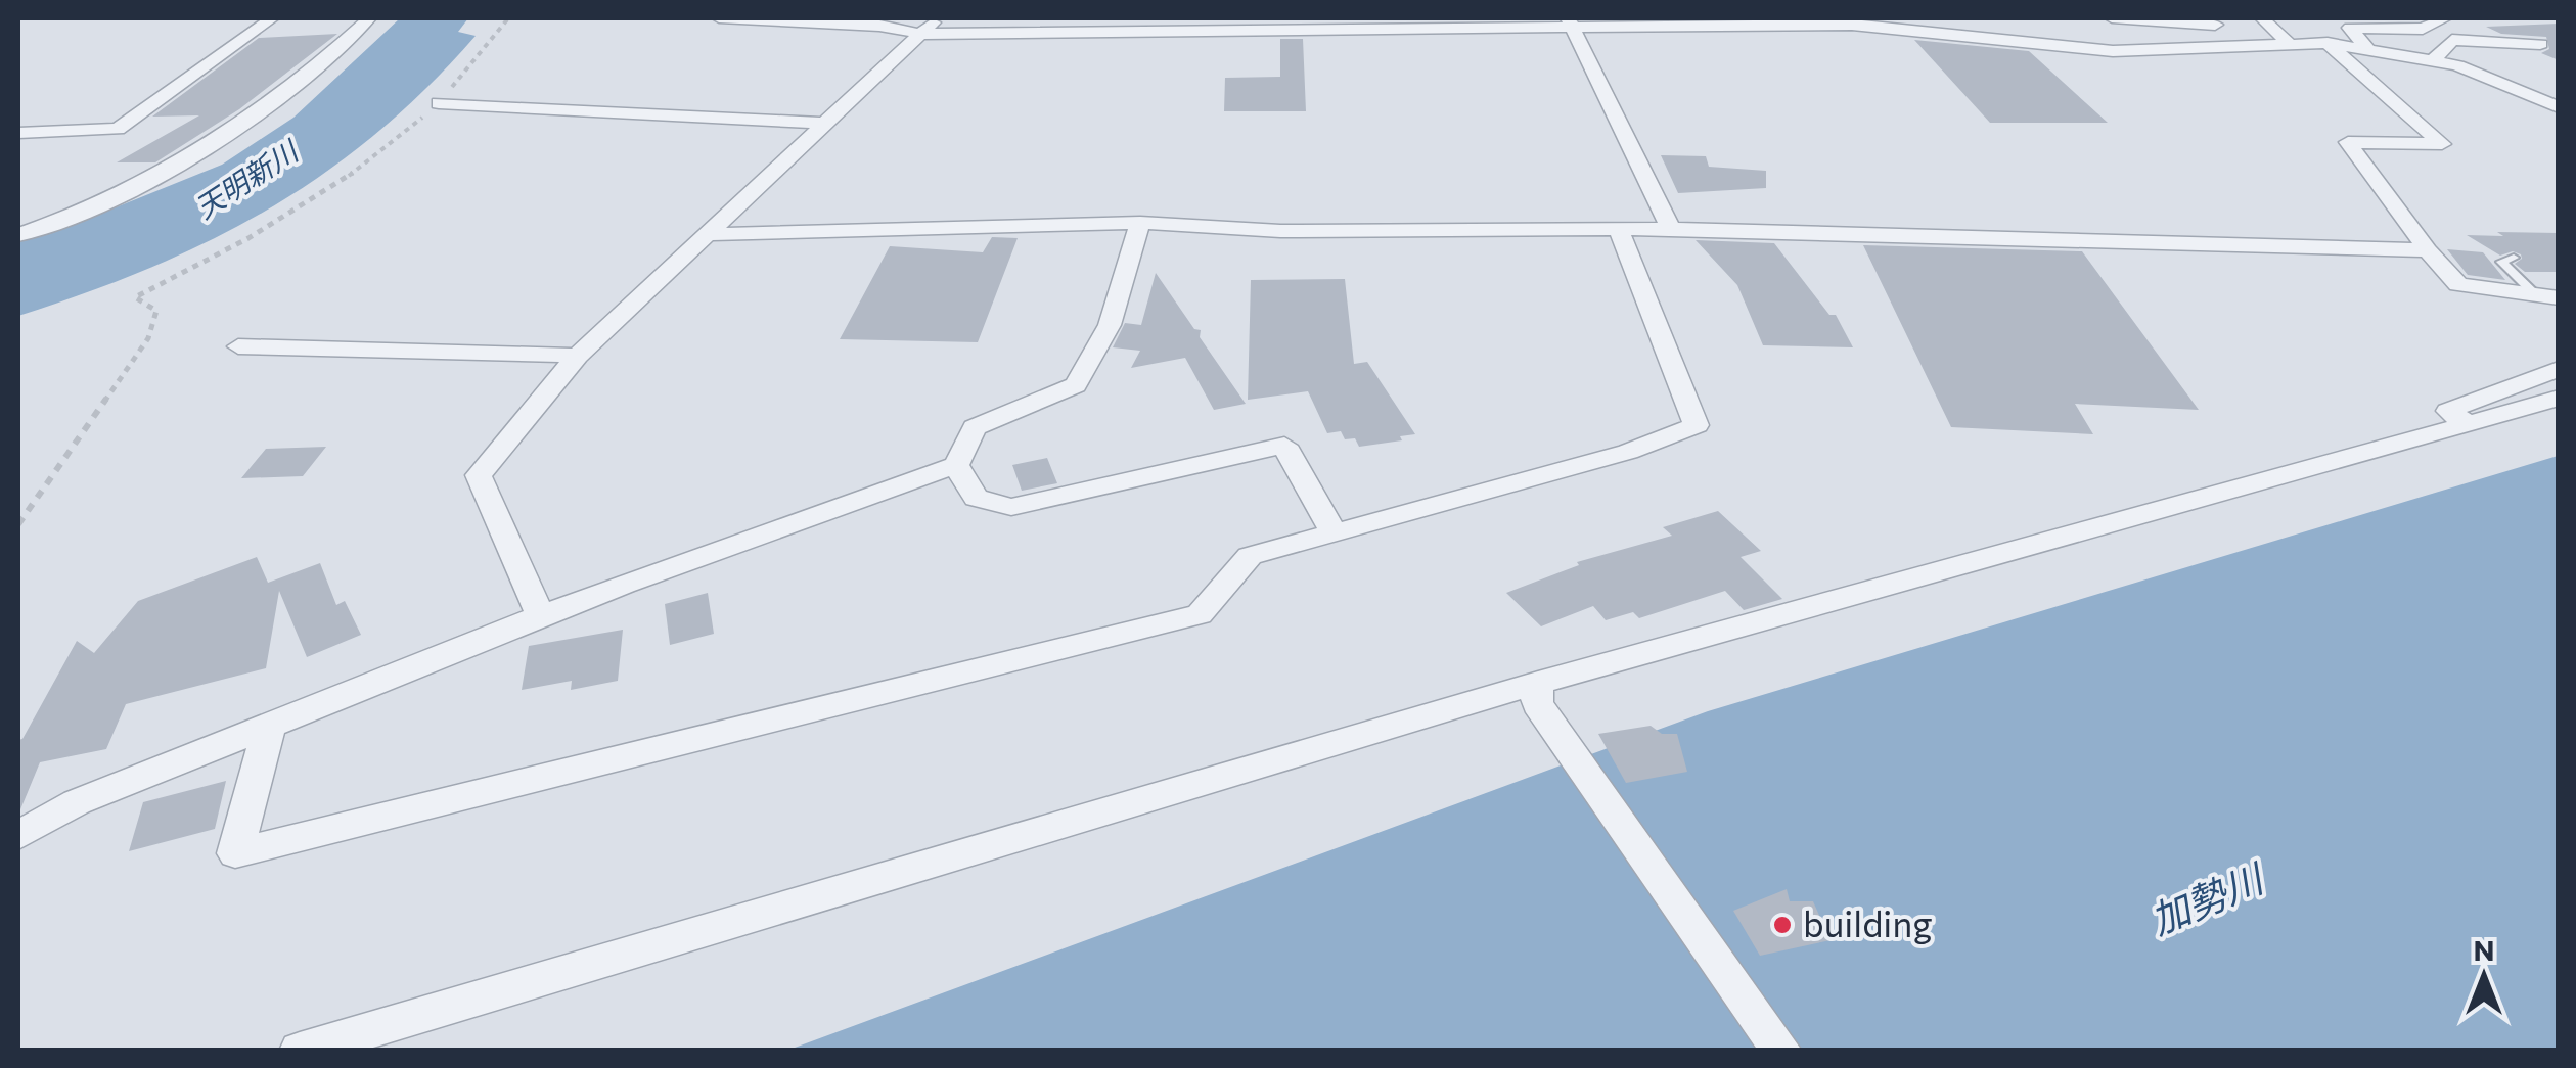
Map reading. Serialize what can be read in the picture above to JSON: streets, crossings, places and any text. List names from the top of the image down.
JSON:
{
  "water": ["天明新川", "加勢川"],
  "places": ["building"],
  "north": "top"
}
